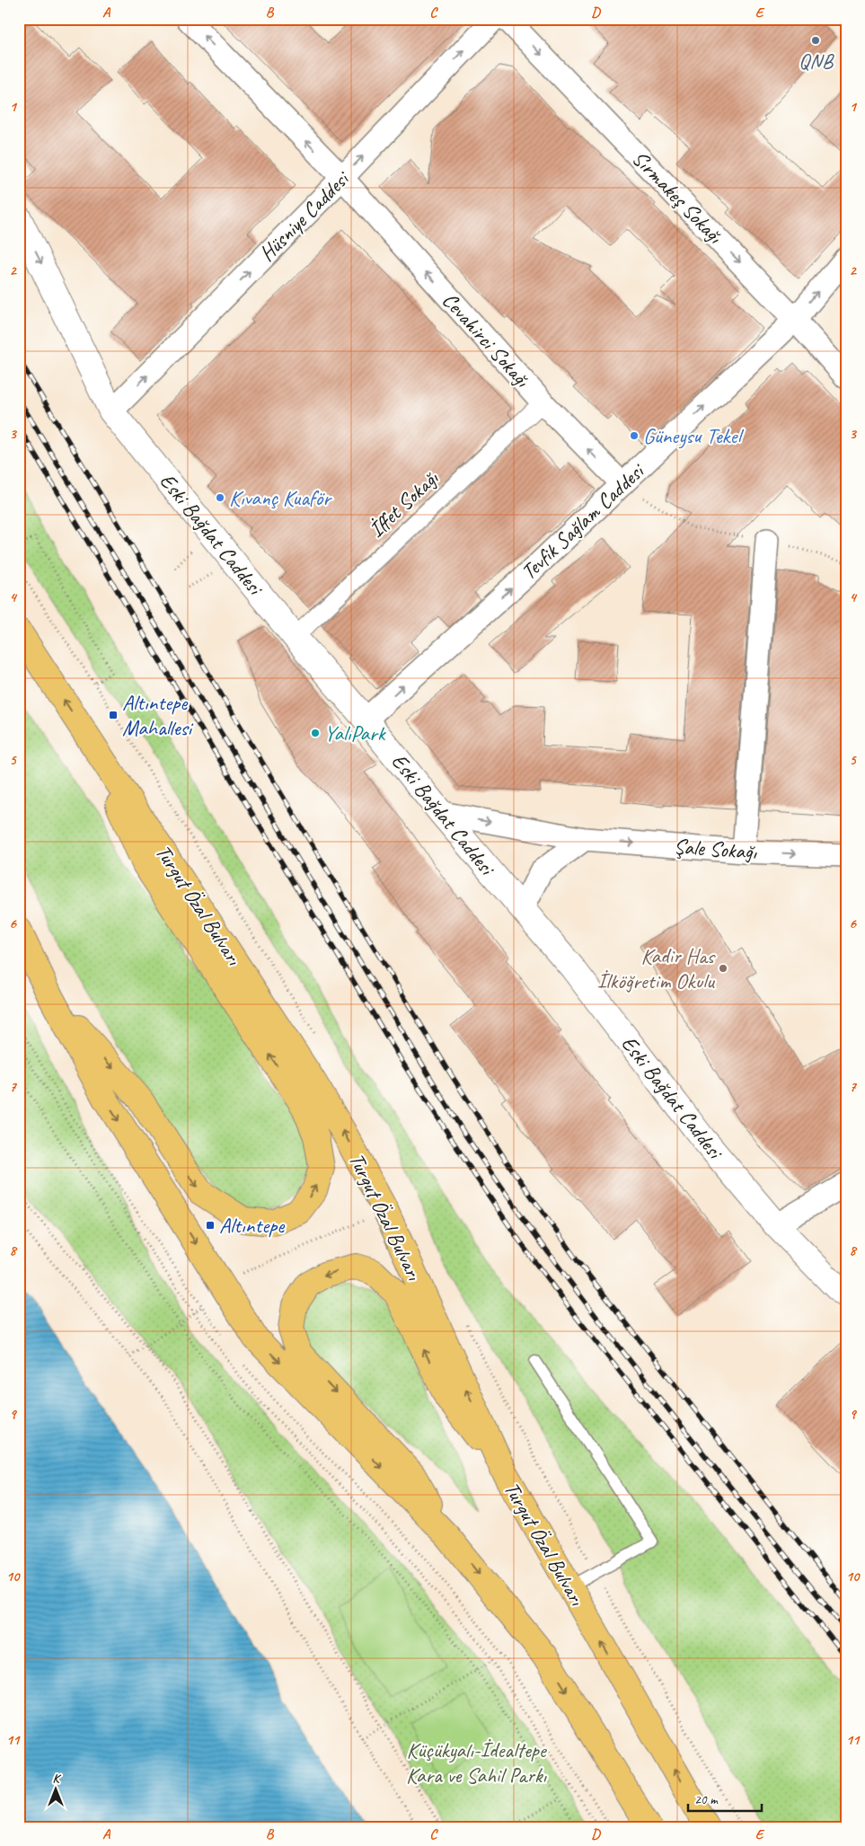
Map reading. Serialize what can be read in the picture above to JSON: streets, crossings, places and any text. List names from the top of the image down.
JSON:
{
  "streets": {
    "highway": ["Turgut Özal Bulvarı"],
    "street": [
      "Sırmakeş Sokağı",
      "Hüsniye Caddesi",
      "Cevahirci Sokağı",
      "İffet Sokağı",
      "Tevfik Sağlam Caddesi",
      "Eski Bağdat Caddesi",
      "Şale Sokağı"
    ]
  },
  "crossings": [
    ["Sırmakeş Sokağı", "Tevfik Sağlam Caddesi"],
    ["Hüsniye Caddesi", "Cevahirci Sokağı"],
    ["Hüsniye Caddesi", "Eski Bağdat Caddesi"],
    ["Cevahirci Sokağı", "İffet Sokağı"],
    ["Cevahirci Sokağı", "Tevfik Sağlam Caddesi"],
    ["İffet Sokağı", "Eski Bağdat Caddesi"],
    ["Tevfik Sağlam Caddesi", "Eski Bağdat Caddesi"],
    ["Eski Bağdat Caddesi", "Şale Sokağı"]
  ],
  "one_way": [
    "Sırmakeş Sokağı",
    "Hüsniye Caddesi",
    "Cevahirci Sokağı",
    "Tevfik Sağlam Caddesi",
    "Şale Sokağı"
  ],
  "parks": ["Küçükyalı-İdealtepe Kara ve Sahil Parkı"],
  "places": {
    "other": [
      "QNB",
      "Güneysu Tekel",
      "Kıvanç Kuaför",
      "YalıPark",
      "Kadir Has İlköğretim Okulu"
    ],
    "transit": ["Altıntepe Mahallesi", "Altıntepe"]
  },
  "scale_bar": "20 m",
  "north": "top",
  "grid": {
    "columns": [
      "A",
      "B",
      "C",
      "D",
      "E"
    ],
    "rows": [
      "1",
      "2",
      "3",
      "4",
      "5",
      "6",
      "7",
      "8",
      "9",
      "10",
      "11"
    ]
  }
}
